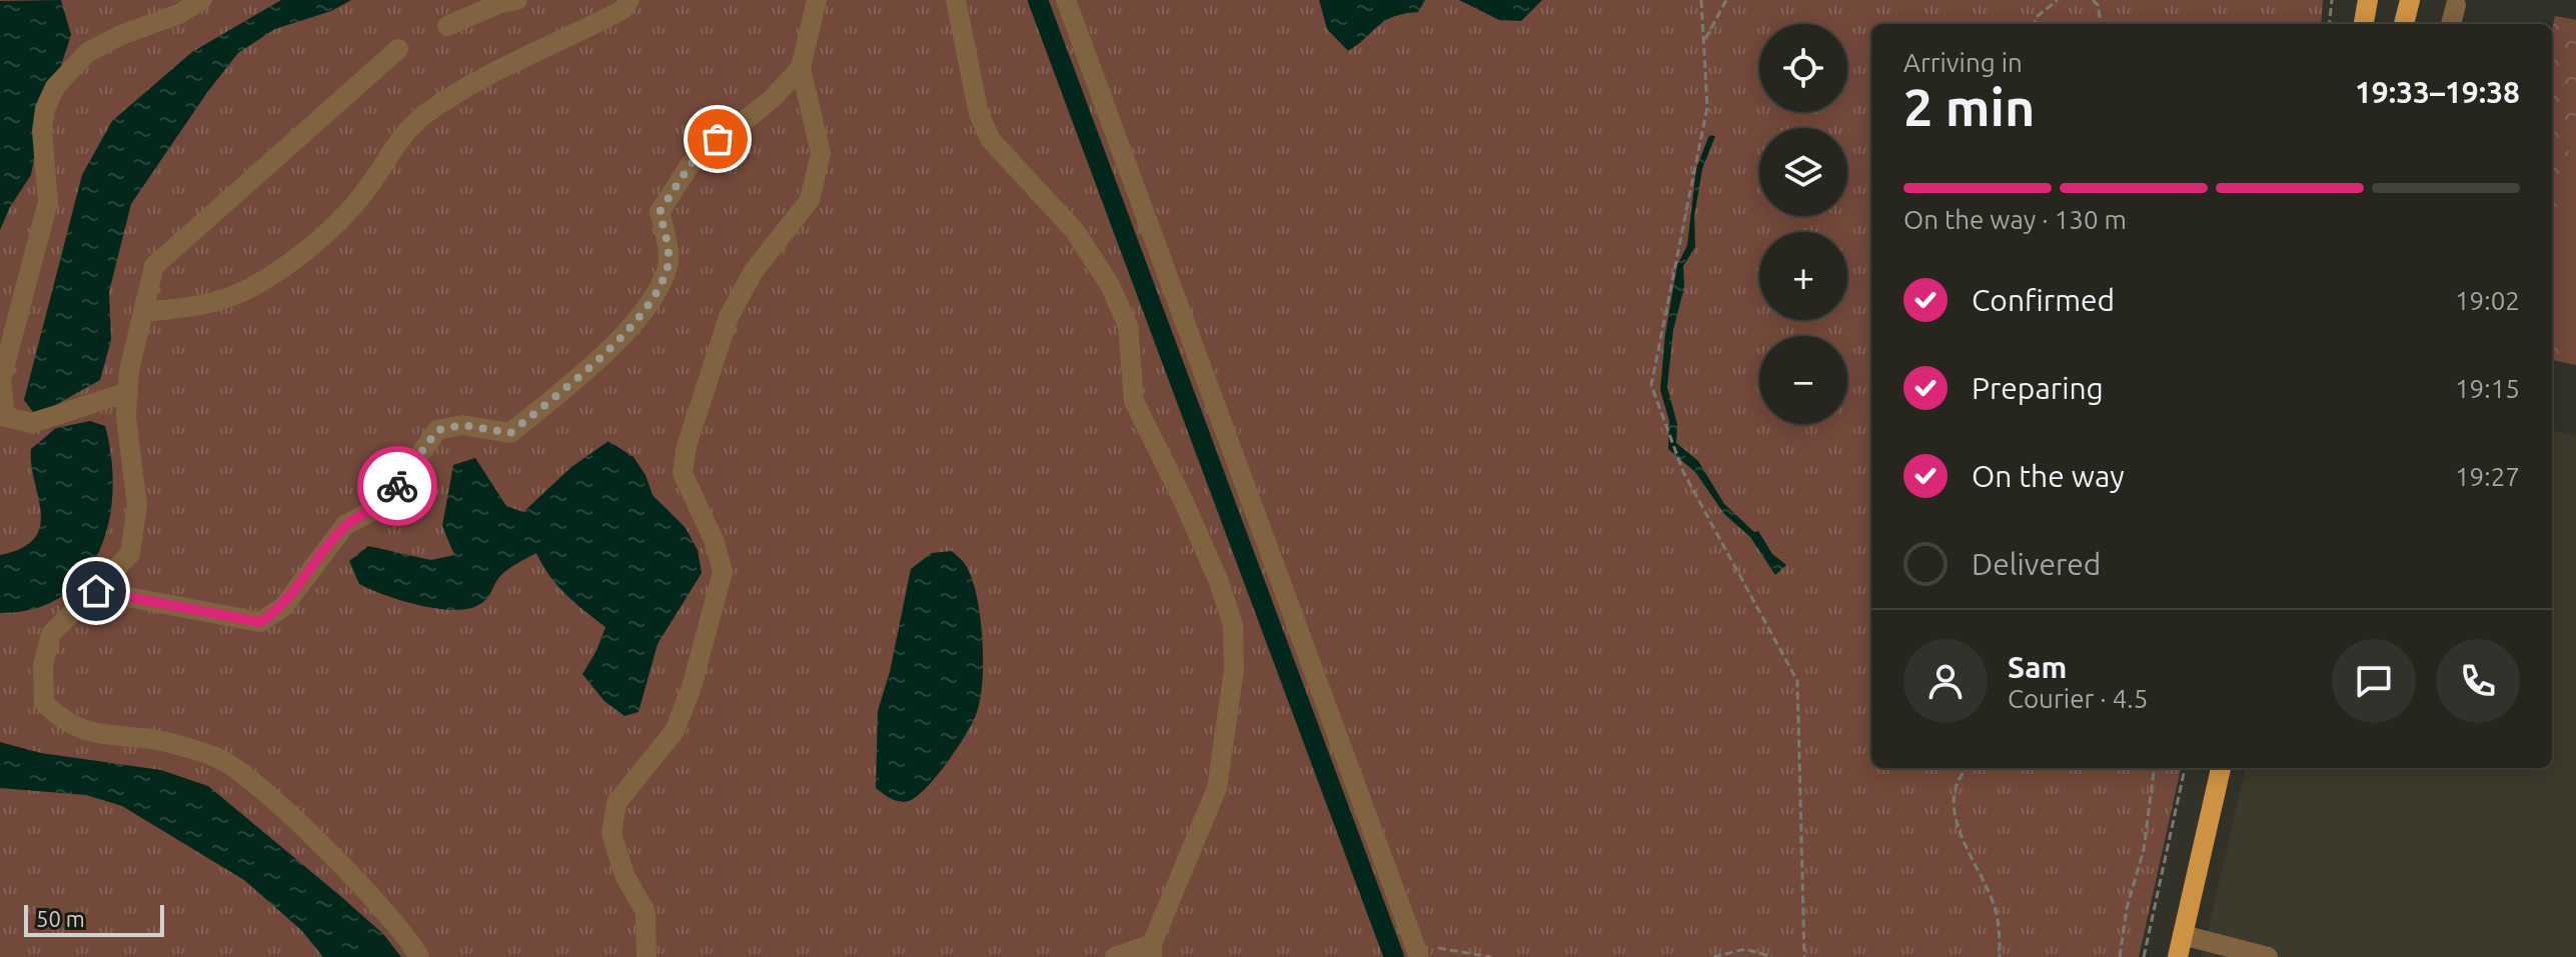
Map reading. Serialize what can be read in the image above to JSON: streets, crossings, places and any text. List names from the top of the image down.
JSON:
{
  "scale_bar": "50 m",
  "page": {
    "map_buttons": ["+", "−"],
    "heading": ["2 min", "Arriving in", "19:33–19:38"],
    "panel": ["Sam", "Courier · 4.5"],
    "bar": "On the way · 130 m",
    "list": [
      ["Confirmed", "19:02"],
      ["Preparing", "19:15"],
      ["On the way", "19:27"],
      "Delivered"
    ],
    "scale": "50 m"
  }
}
